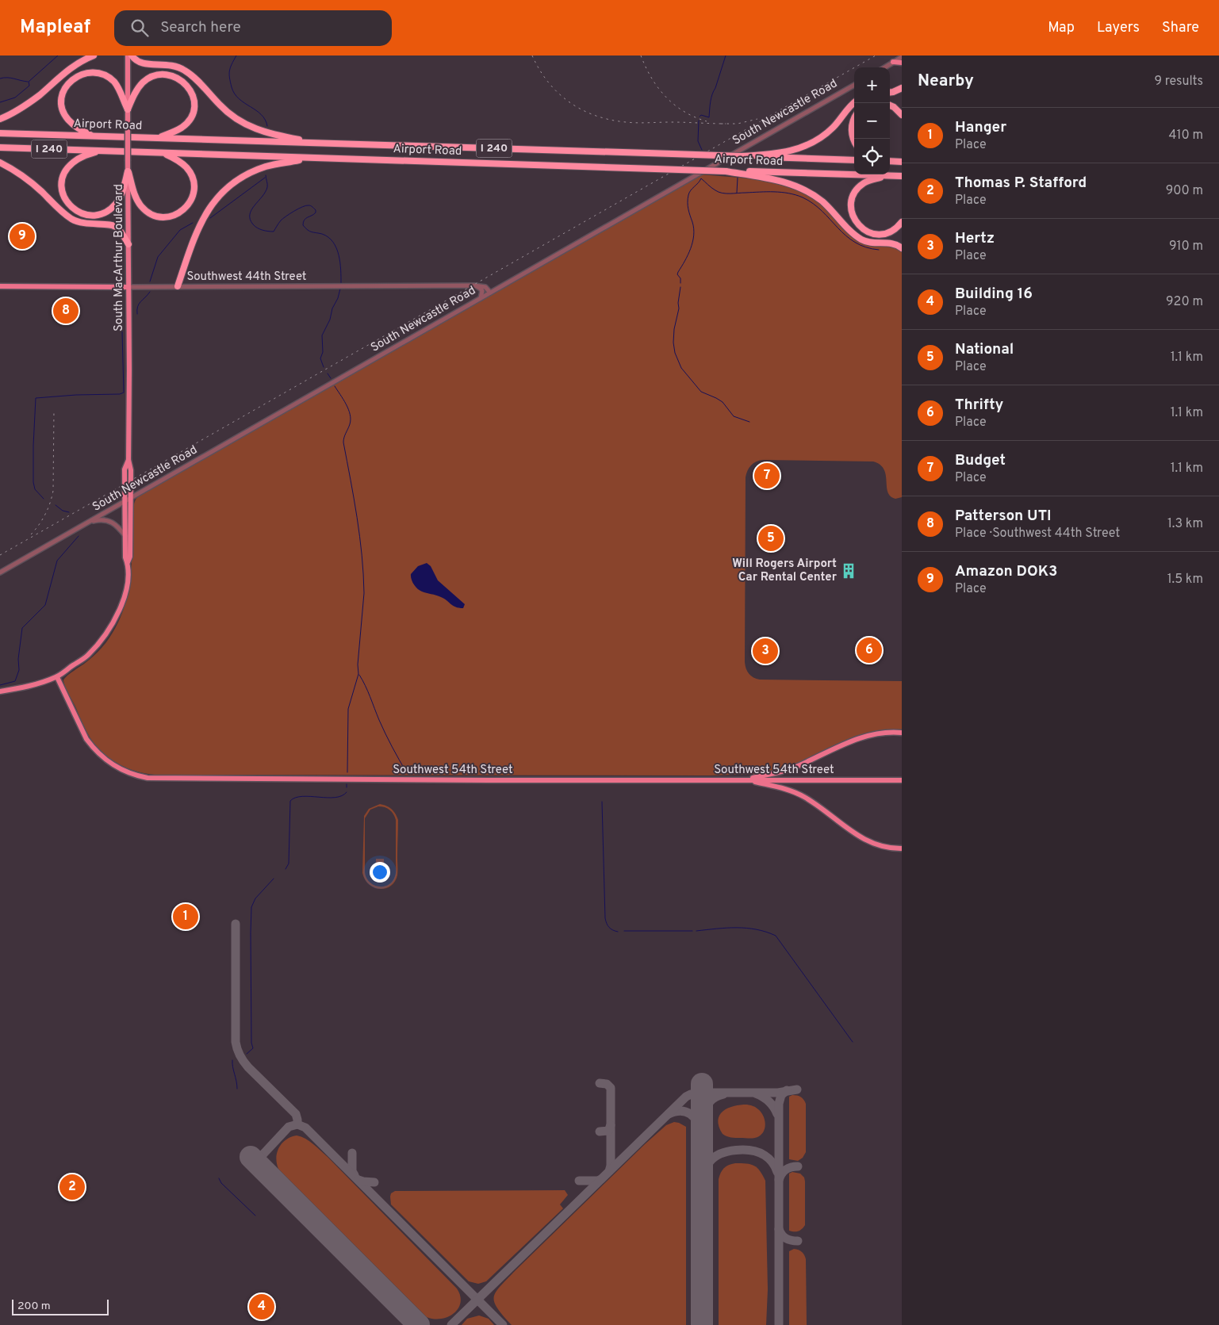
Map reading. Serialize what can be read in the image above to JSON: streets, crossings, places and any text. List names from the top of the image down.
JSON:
{
  "streets": {
    "highway": ["Airport Road", "I 240"],
    "main road": ["South MacArthur Boulevard", "Southwest 44th Street", "Southwest 54th Street"],
    "street": ["South Newcastle Road"]
  },
  "crossings": [
    ["South Newcastle Road", "South MacArthur Boulevard"],
    ["South Newcastle Road", "Southwest 44th Street"],
    ["South MacArthur Boulevard", "Southwest 44th Street"],
    ["South MacArthur Boulevard", "Southwest 54th Street"]
  ],
  "places": {
    "building": ["Will Rogers Airport Car Rental Center"]
  },
  "scale_bar": "200 m",
  "page": {
    "header": "Mapleaf",
    "search": "Search here",
    "nav": ["Map", "Layers", "Share"],
    "heading": ["Nearby", "9 results"],
    "map_buttons": ["+", "−"],
    "list": [
      {
        "mark": "1",
        "name": "Hanger",
        "note": "Place",
        "value": "410 m"
      },
      {
        "mark": "2",
        "name": "Thomas P. Stafford",
        "note": "Place",
        "value": "900 m"
      },
      {
        "mark": "3",
        "name": "Hertz",
        "note": "Place",
        "value": "910 m"
      },
      {
        "mark": "4",
        "name": "Building 16",
        "note": "Place",
        "value": "920 m"
      },
      {
        "mark": "5",
        "name": "National",
        "note": "Place",
        "value": "1.1 km"
      },
      {
        "mark": "6",
        "name": "Thrifty",
        "note": "Place",
        "value": "1.1 km"
      },
      {
        "mark": "7",
        "name": "Budget",
        "note": "Place",
        "value": "1.1 km"
      },
      {
        "mark": "8",
        "name": "Patterson UTI",
        "note": "Place · Southwest 44th Street",
        "value": "1.3 km"
      },
      {
        "mark": "9",
        "name": "Amazon DOK3",
        "note": "Place",
        "value": "1.5 km"
      }
    ],
    "pins": [
      "9",
      "8",
      "7",
      "5",
      "6",
      "3",
      "1",
      "2",
      "4"
    ],
    "scale": "200 m"
  }
}
